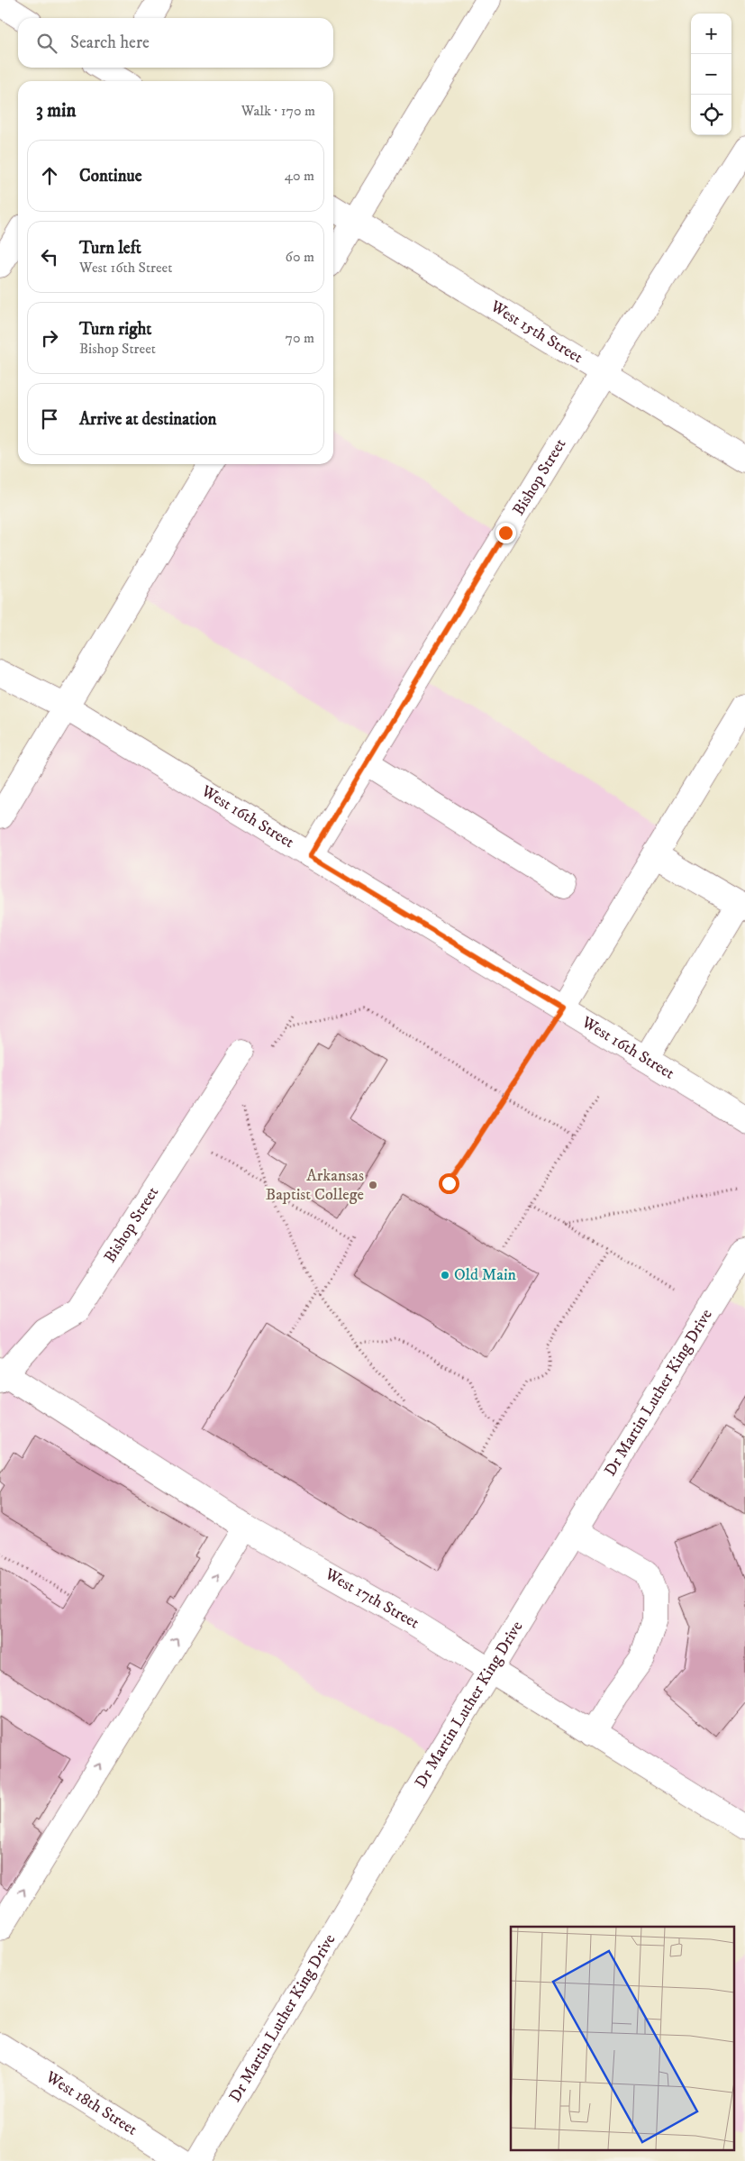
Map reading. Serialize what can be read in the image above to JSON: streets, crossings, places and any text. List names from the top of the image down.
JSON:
{
  "streets": {
    "street": [
      "West 15th Street",
      "Bishop Street",
      "West 16th Street",
      "Dr Martin Luther King Drive",
      "West 17th Street",
      "West 18th Street"
    ]
  },
  "crossings": [
    ["West 15th Street", "Bishop Street"],
    ["Bishop Street", "West 16th Street"],
    ["Bishop Street", "West 17th Street"],
    ["Dr Martin Luther King Drive", "West 17th Street"]
  ],
  "places": ["Arkansas Baptist College", "Old Main"],
  "page": {
    "map_buttons": ["+", "−"],
    "search": "Search here",
    "heading": ["3 min", "Walk · 170 m"],
    "list": [
      ["Continue", "40 m"],
      ["Turn left", "West 16th Street", "60 m"],
      ["Turn right", "Bishop Street", "70 m"],
      "Arrive at destination"
    ]
  }
}
